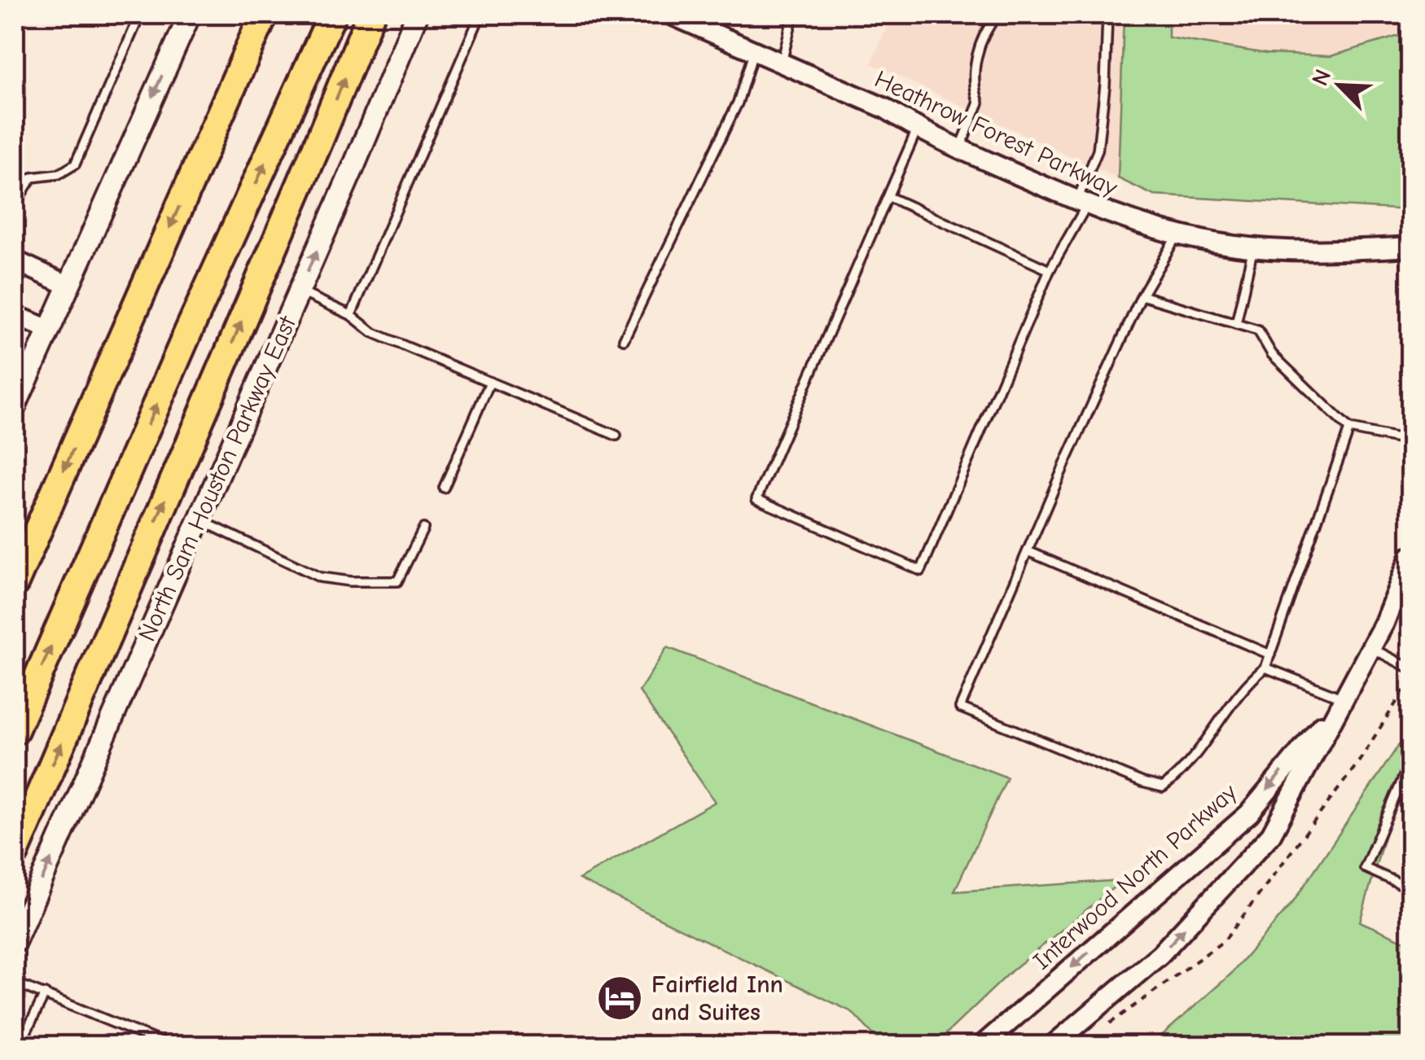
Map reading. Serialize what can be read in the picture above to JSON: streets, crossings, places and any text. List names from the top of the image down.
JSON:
{
  "streets": {
    "main road": ["North Sam Houston Parkway East"],
    "street": ["Heathrow Forest Parkway", "Interwood North Parkway"]
  },
  "one_way": ["North Sam Houston Parkway East"],
  "places": {
    "hotel": ["Fairfield Inn and Suites"]
  },
  "north": "top left"
}
